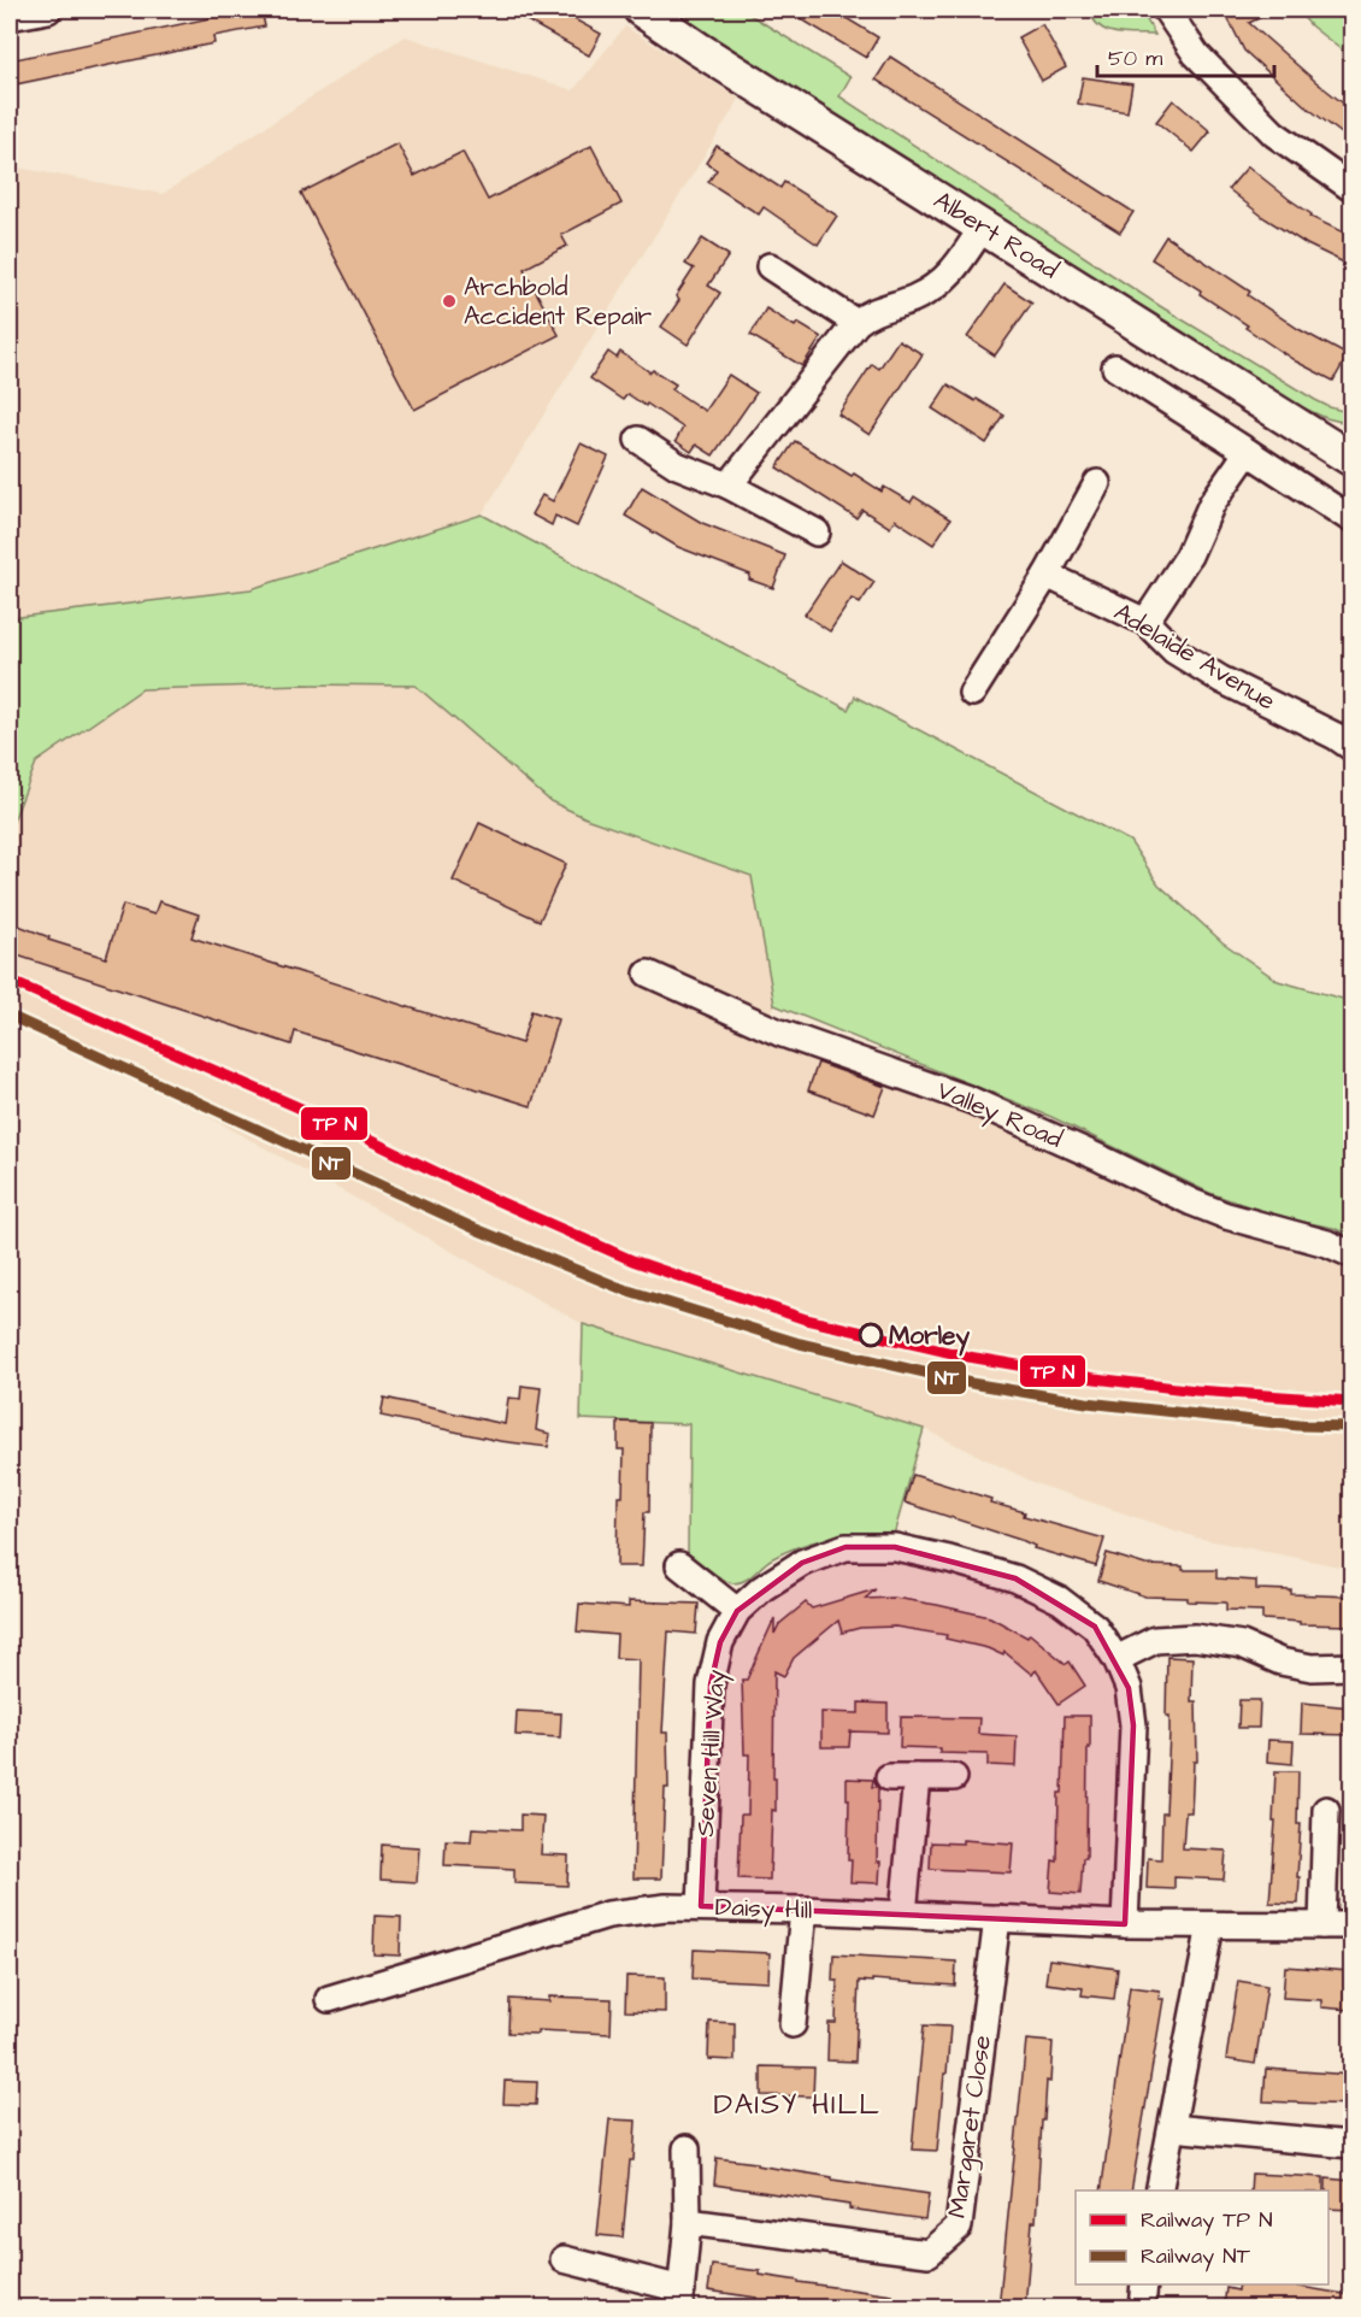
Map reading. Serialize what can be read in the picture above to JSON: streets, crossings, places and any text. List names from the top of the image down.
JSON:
{
  "streets": {
    "street": [
      "Albert Road",
      "Adelaide Avenue",
      "Valley Road",
      "Seven Hill Way",
      "Daisy Hill",
      "Margaret Close"
    ]
  },
  "crossings": [
    ["Seven Hill Way", "Daisy Hill"],
    ["Daisy Hill", "Margaret Close"]
  ],
  "districts": ["DAISY HILL"],
  "places": ["Archbold Accident Repair", "Morley"],
  "lines": ["rail line NT"],
  "legend": ["Railway TP N", "Railway NT"],
  "scale_bar": "50 m"
}
